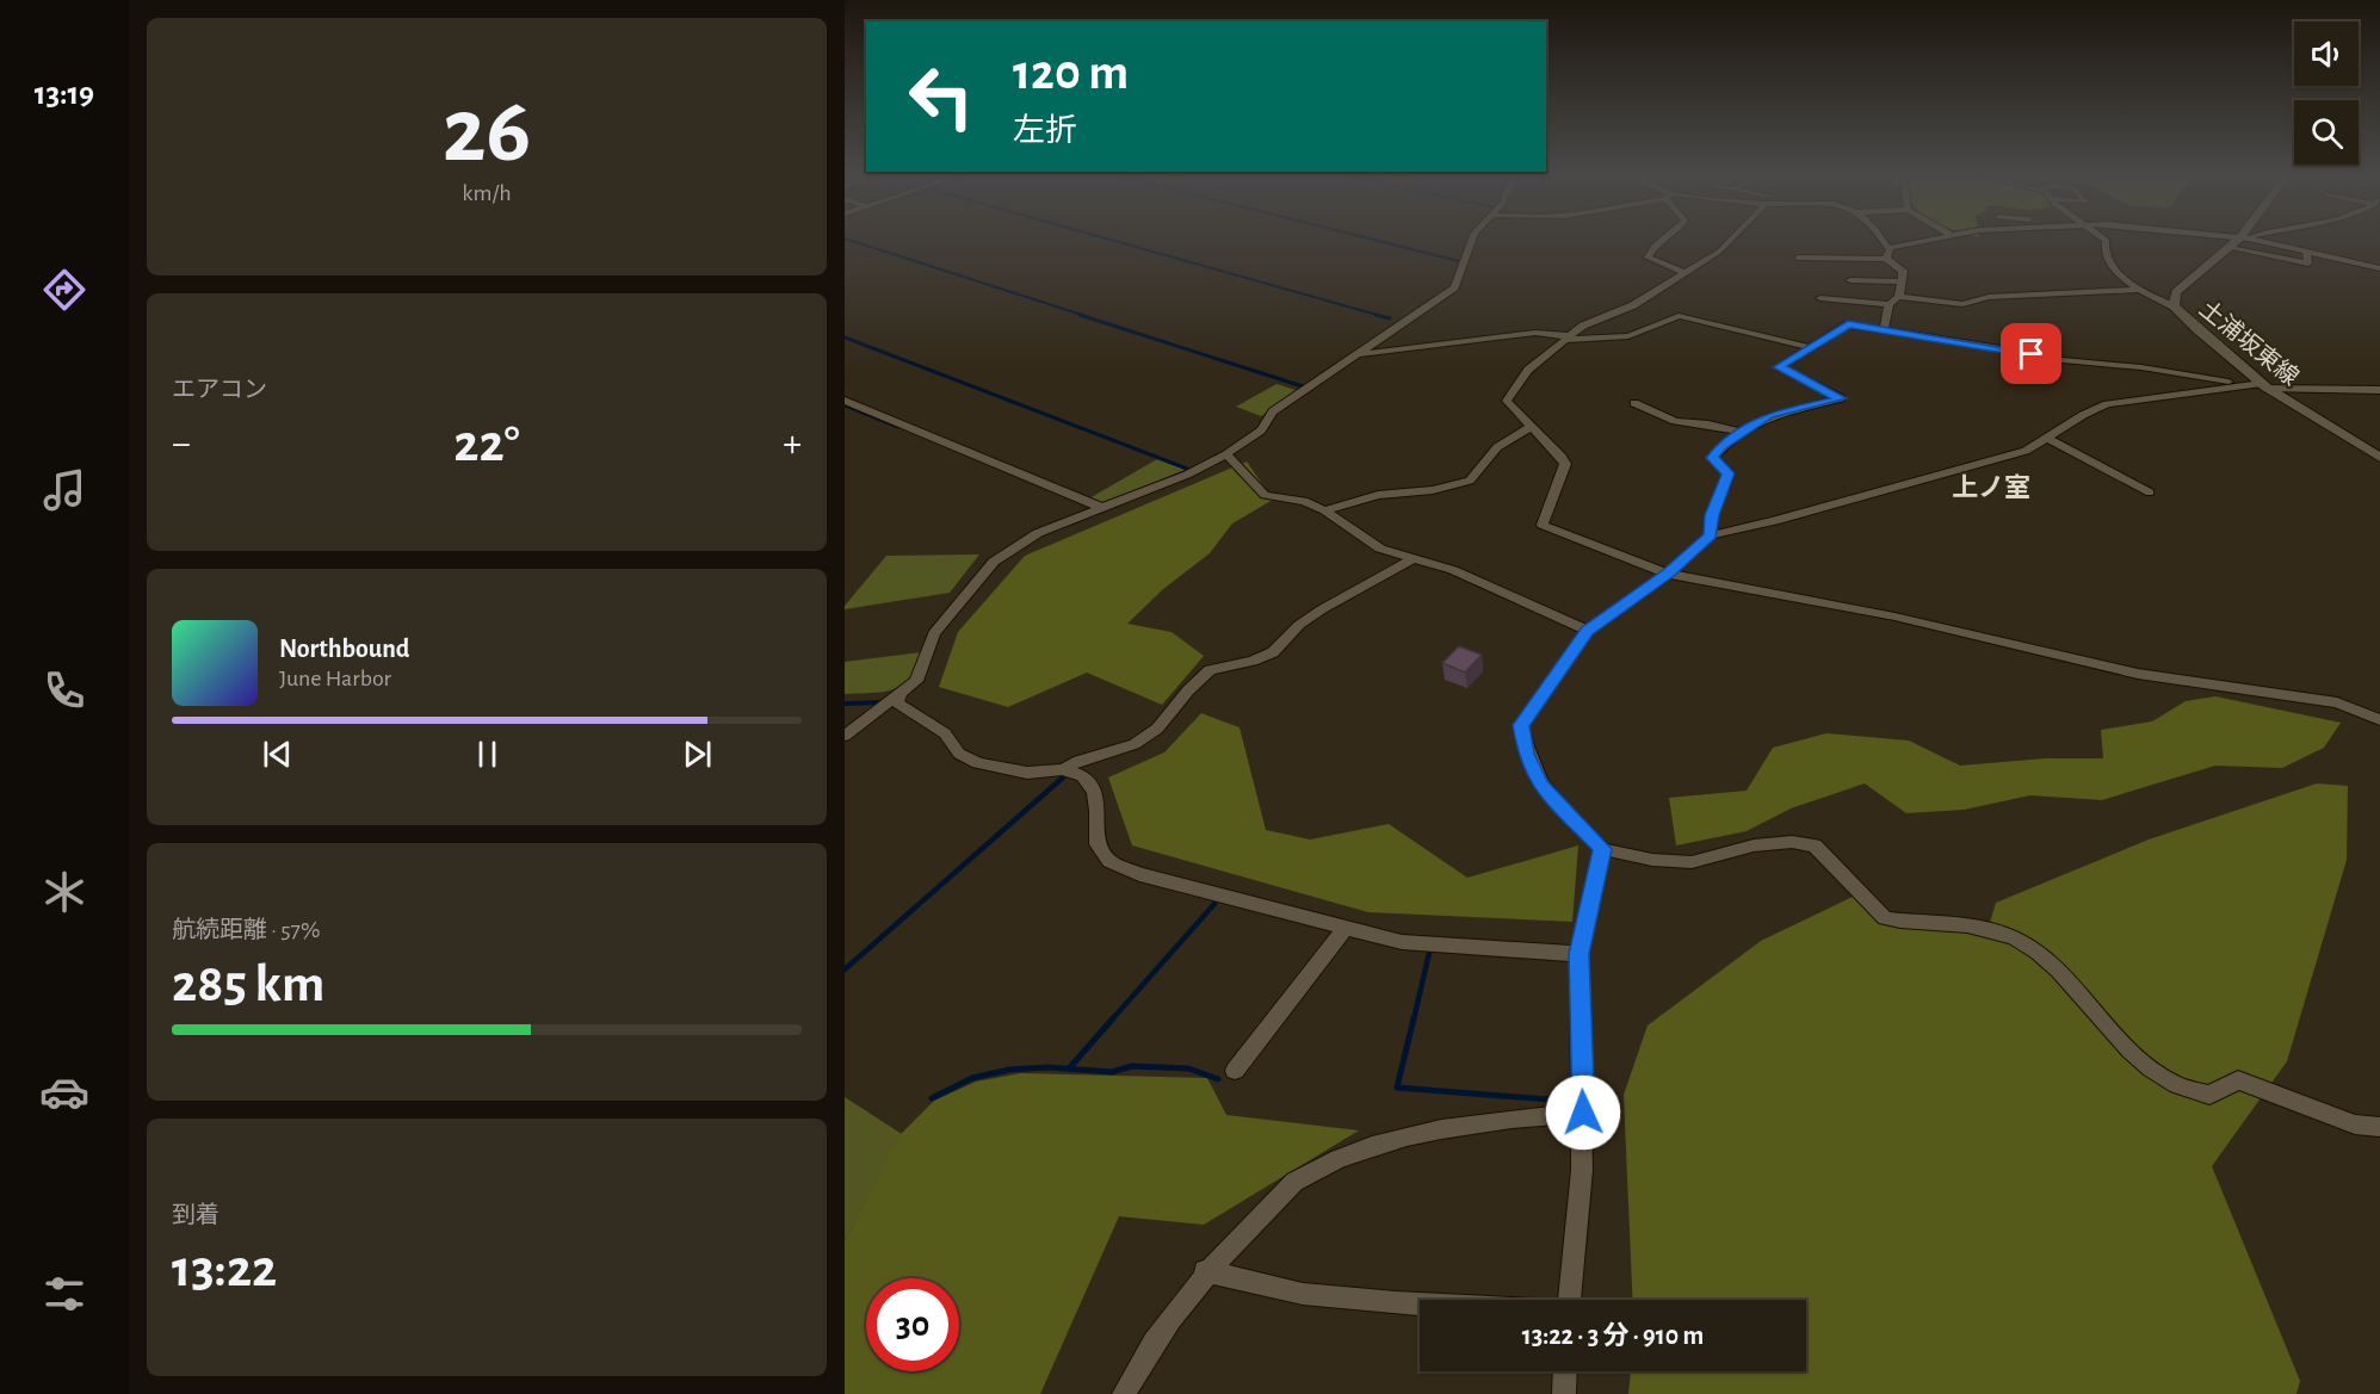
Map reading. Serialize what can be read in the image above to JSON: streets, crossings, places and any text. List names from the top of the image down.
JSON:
{
  "streets": {
    "main road": ["土浦坂東線"]
  },
  "districts": ["上ノ室"],
  "page": {
    "tabs": "13:19",
    "tile": [
      ["26", "km/h"],
      "エアコン",
      ["航続距離 · 57%", "285 km"],
      ["到着", "13:22"]
    ],
    "turn": ["120 m", "左折"],
    "heat": ["−", "22°", "+"],
    "song": ["Northbound", "June Harbor"],
    "limit": "30",
    "trip": "13:22 · 3 分 · 910 m"
  }
}
